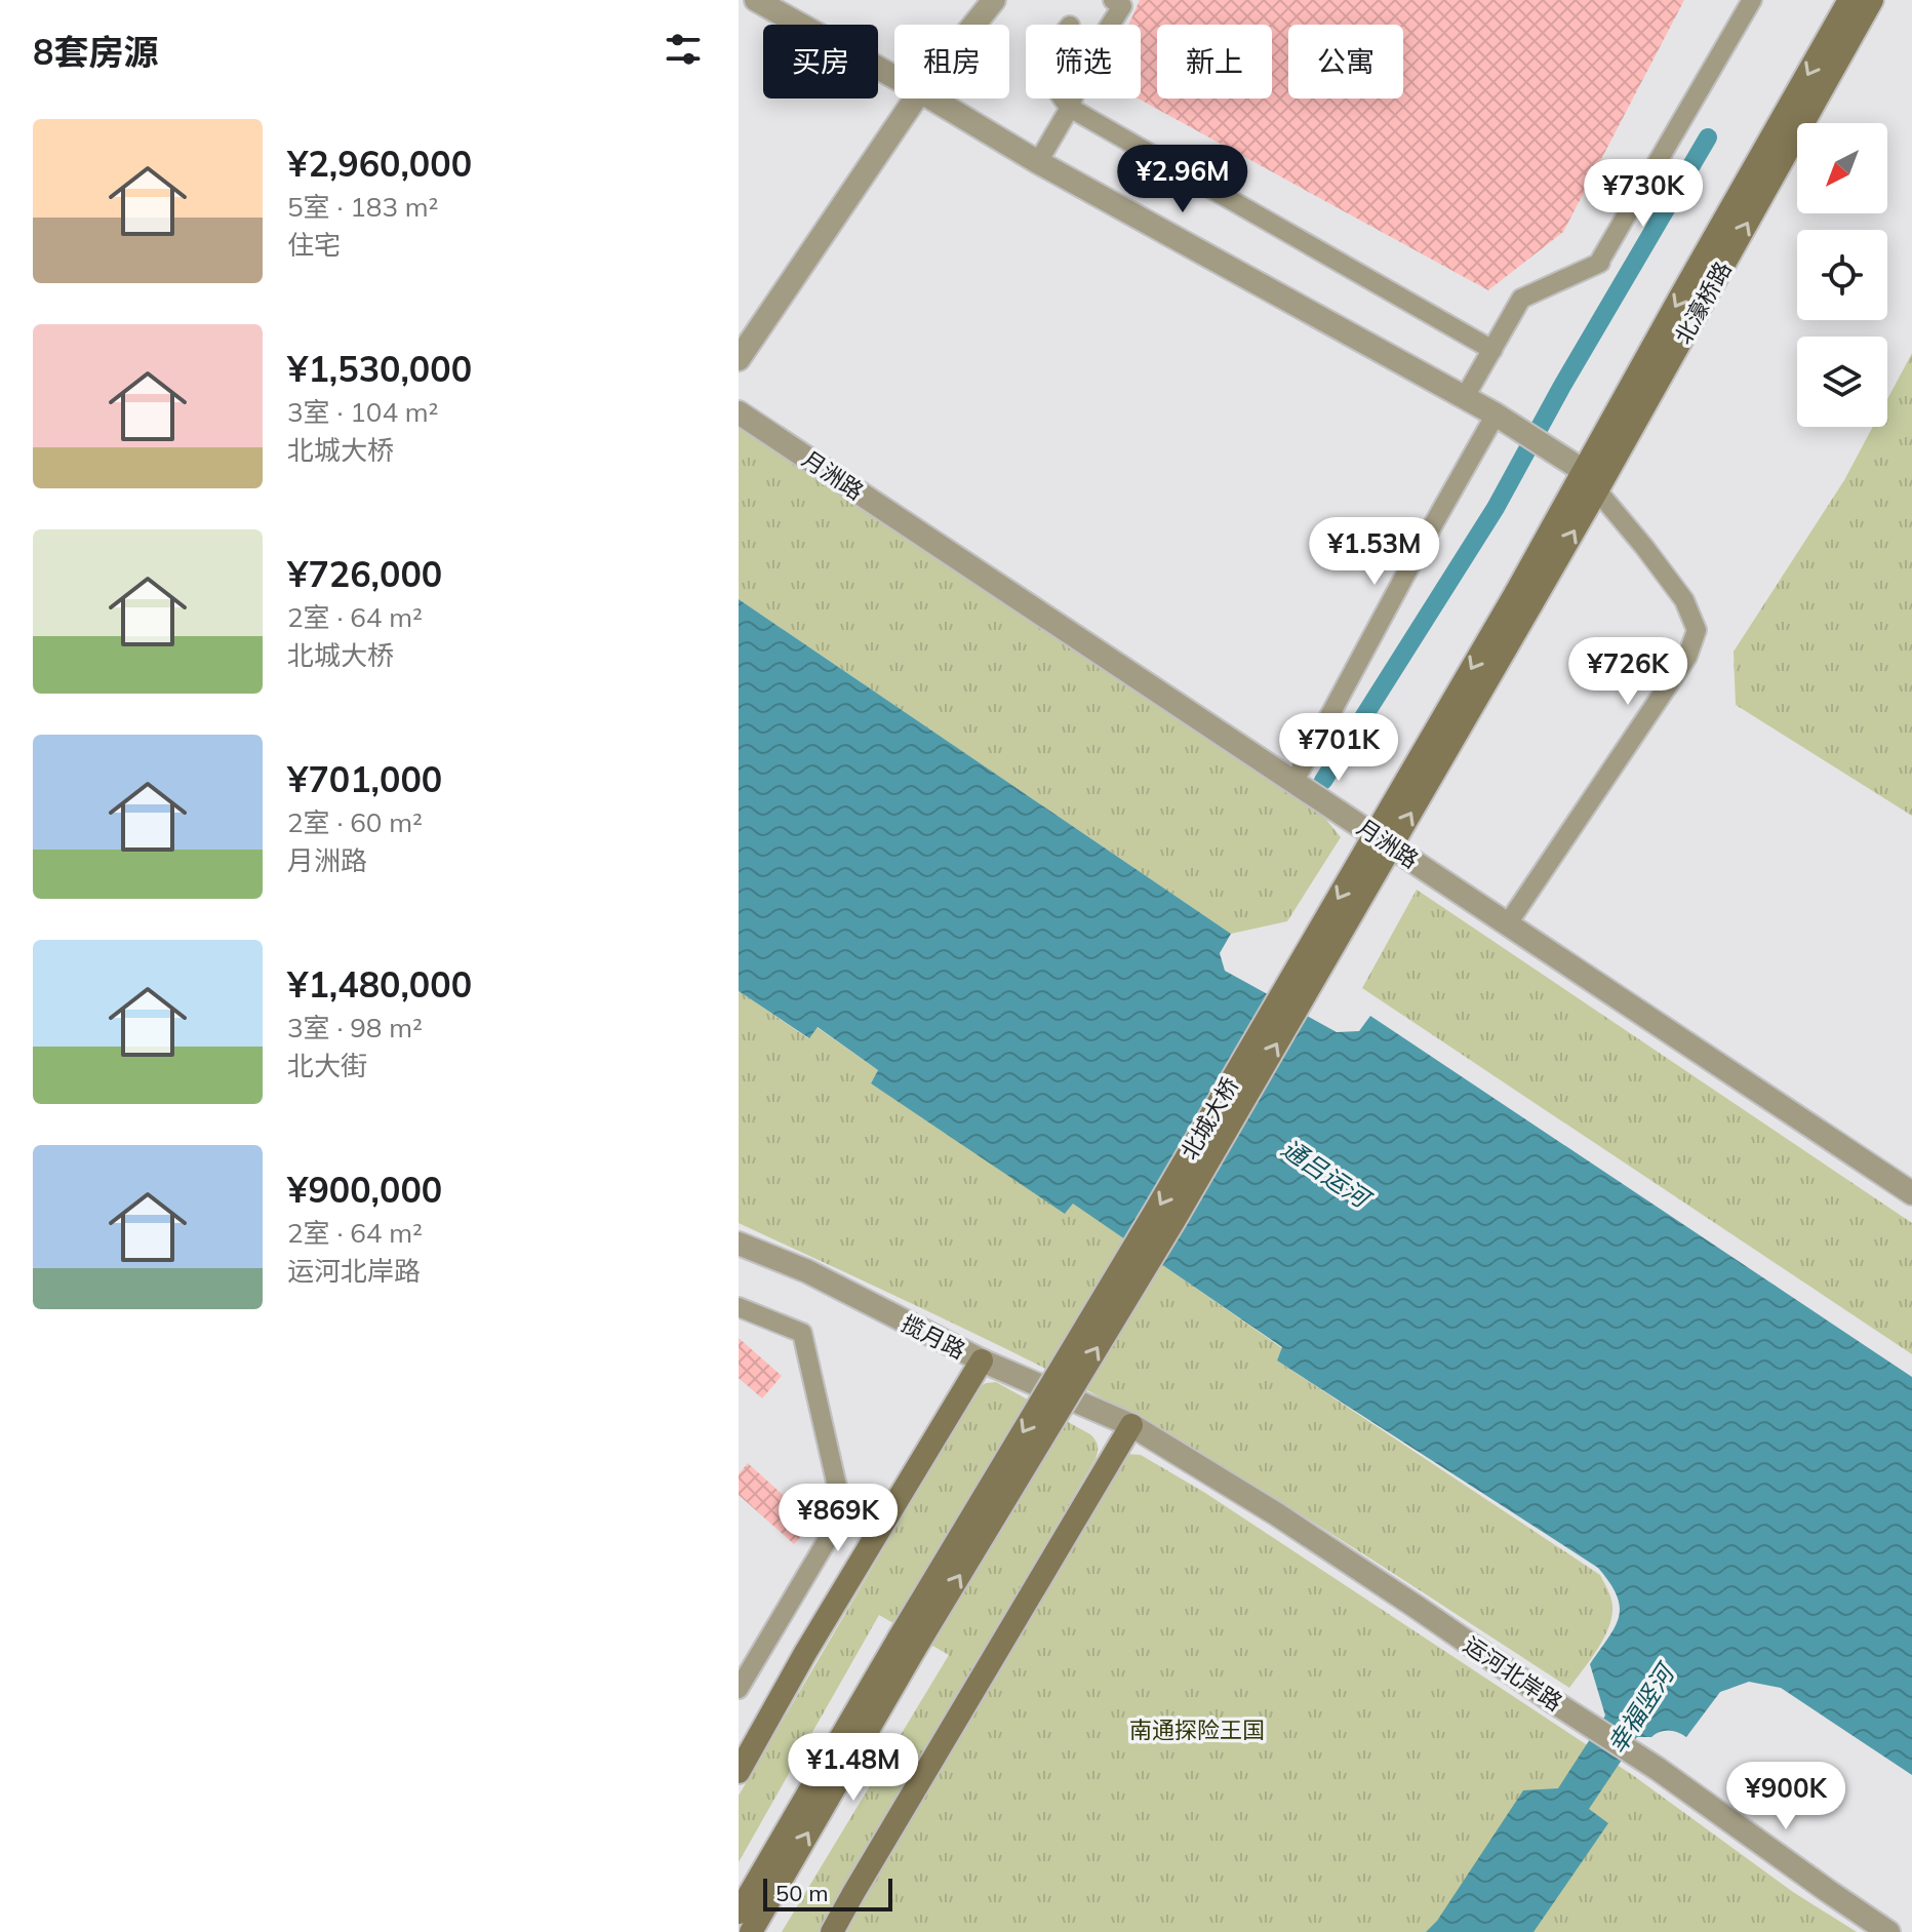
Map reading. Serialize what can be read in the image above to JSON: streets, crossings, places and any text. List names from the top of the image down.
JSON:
{
  "streets": {
    "main road": ["北濠桥路", "北城大桥"],
    "street": ["月洲路", "揽月路", "运河北岸路"]
  },
  "crossings": [
    ["北濠桥路", "北城大桥"],
    ["揽月路", "运河北岸路"]
  ],
  "water": ["通吕运河", "幸福竖河"],
  "parks": ["南通探险王国"],
  "scale_bar": "50 m",
  "north": "bottom left",
  "page": {
    "heading": "8套房源",
    "chip": [
      "买房",
      "租房",
      "筛选",
      "新上",
      "公寓"
    ],
    "list": [
      {
        "name": "¥2,960,000",
        "note": "5室 · 183 m² · 住宅"
      },
      {
        "name": "¥1,530,000",
        "note": "3室 · 104 m² · 北城大桥"
      },
      {
        "name": "¥726,000",
        "note": "2室 · 64 m² · 北城大桥"
      },
      {
        "name": "¥701,000",
        "note": "2室 · 60 m² · 月洲路"
      },
      {
        "name": "¥1,480,000",
        "note": "3室 · 98 m² · 北大街"
      },
      {
        "name": "¥900,000",
        "note": "2室 · 64 m² · 运河北岸路"
      }
    ],
    "price": [
      "¥2.96M",
      "¥730K",
      "¥1.53M",
      "¥726K",
      "¥701K",
      "¥869K",
      "¥1.48M",
      "¥900K"
    ],
    "scale": "50 m"
  }
}
